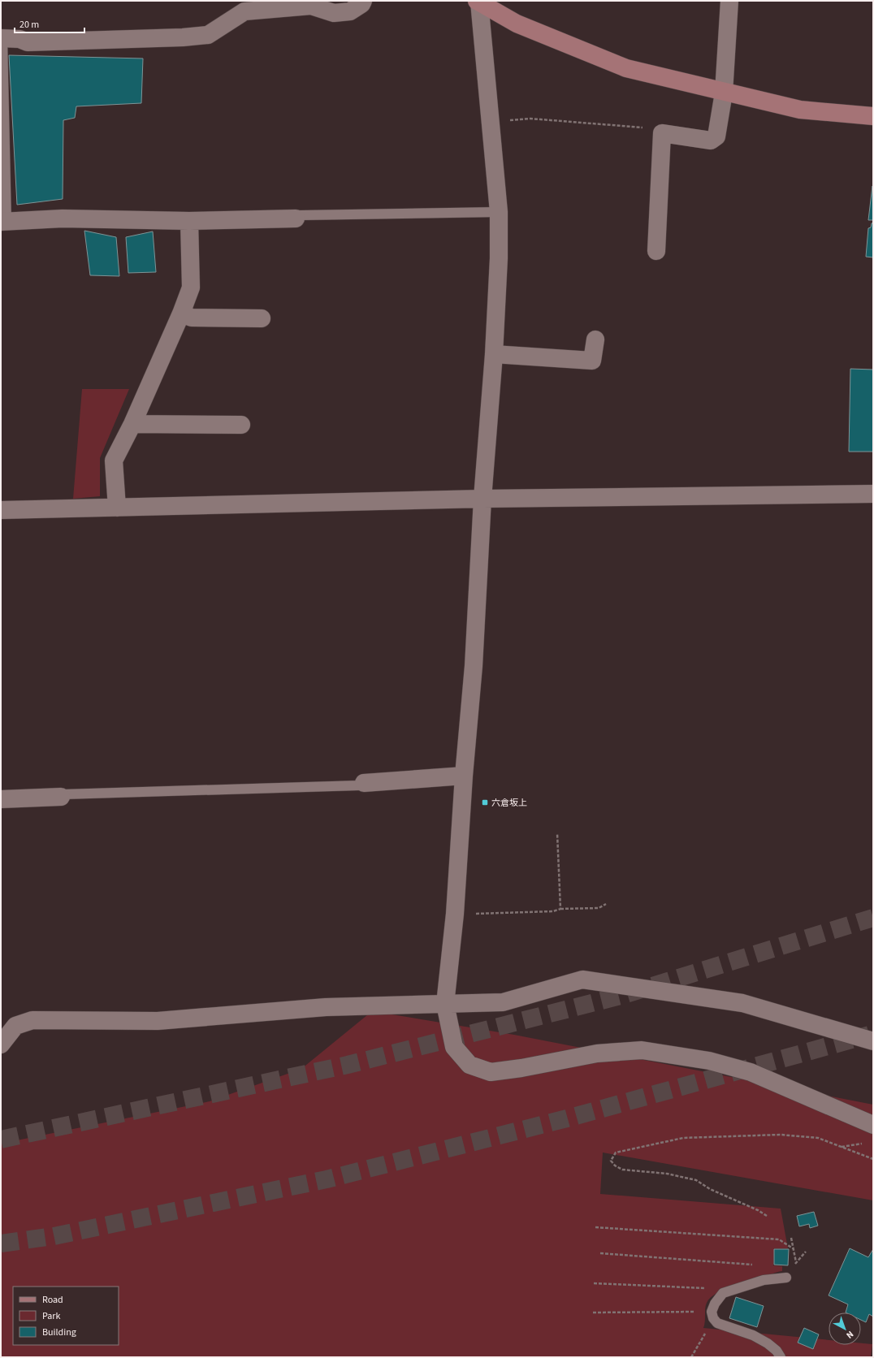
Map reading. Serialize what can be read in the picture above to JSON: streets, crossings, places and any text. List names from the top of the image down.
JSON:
{
  "places": {
    "transit": ["六倉坂上"]
  },
  "legend": ["Road", "Park", "Building"],
  "scale_bar": "20 m",
  "north": "bottom right"
}
